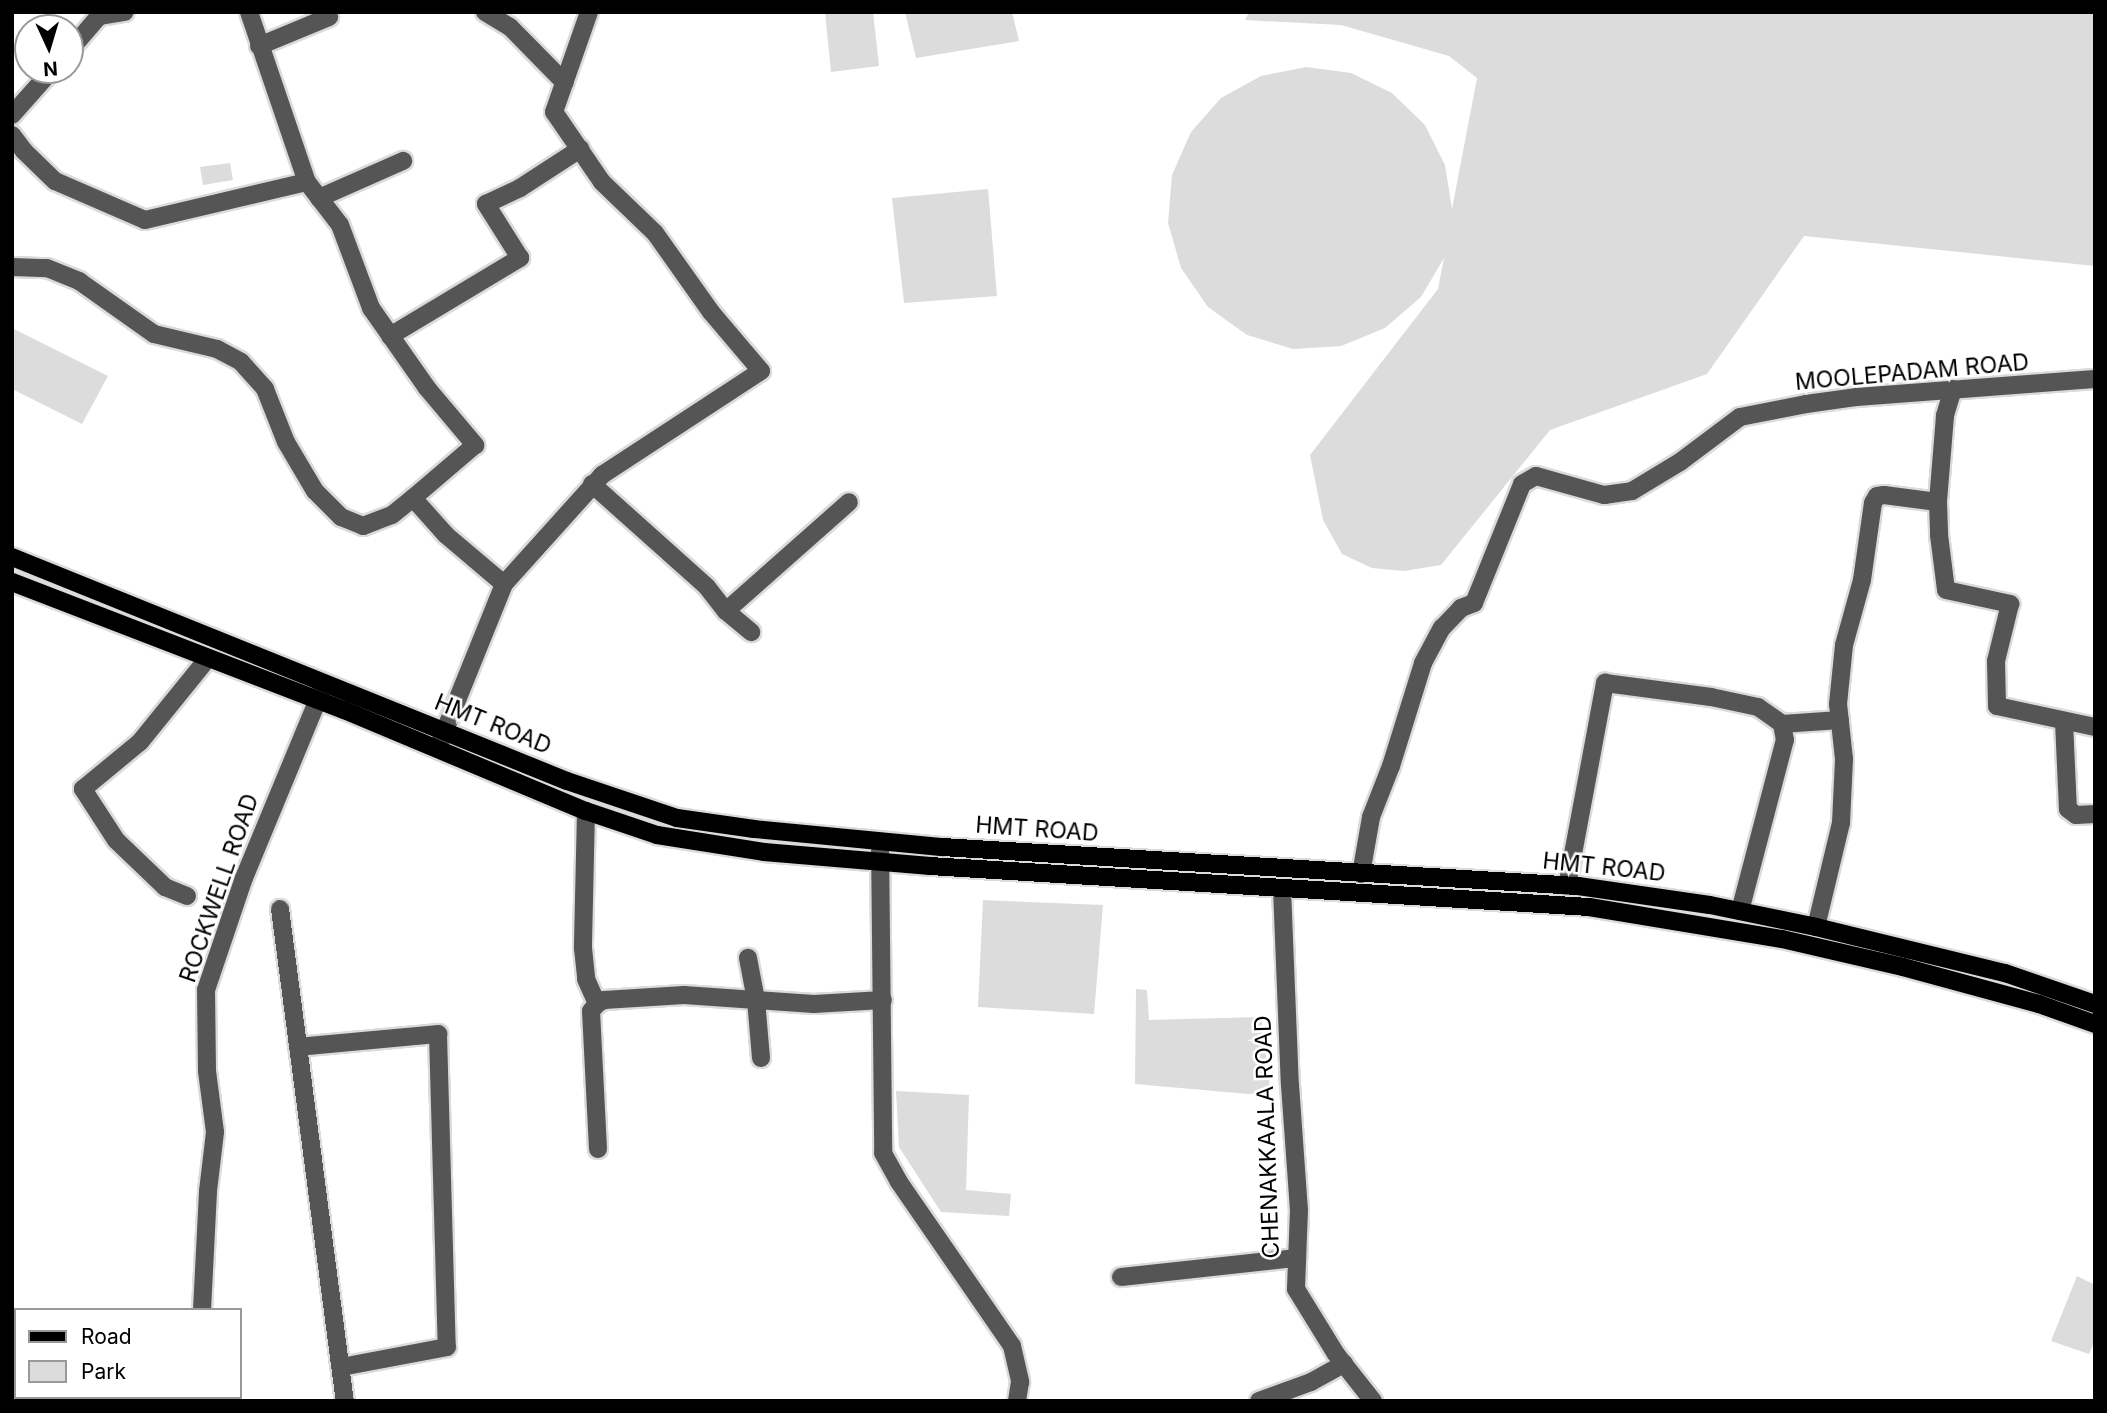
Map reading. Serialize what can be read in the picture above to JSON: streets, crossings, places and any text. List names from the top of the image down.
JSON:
{
  "streets": {
    "main road": ["HMT ROAD"],
    "street": ["MOOLEPADAM ROAD", "ROCKWELL ROAD", "CHENAKKAALA ROAD"]
  },
  "crossings": [
    ["MOOLEPADAM ROAD", "HMT ROAD"],
    ["HMT ROAD", "ROCKWELL ROAD"],
    ["HMT ROAD", "CHENAKKAALA ROAD"]
  ],
  "legend": ["Road", "Park"],
  "north": "bottom"
}
